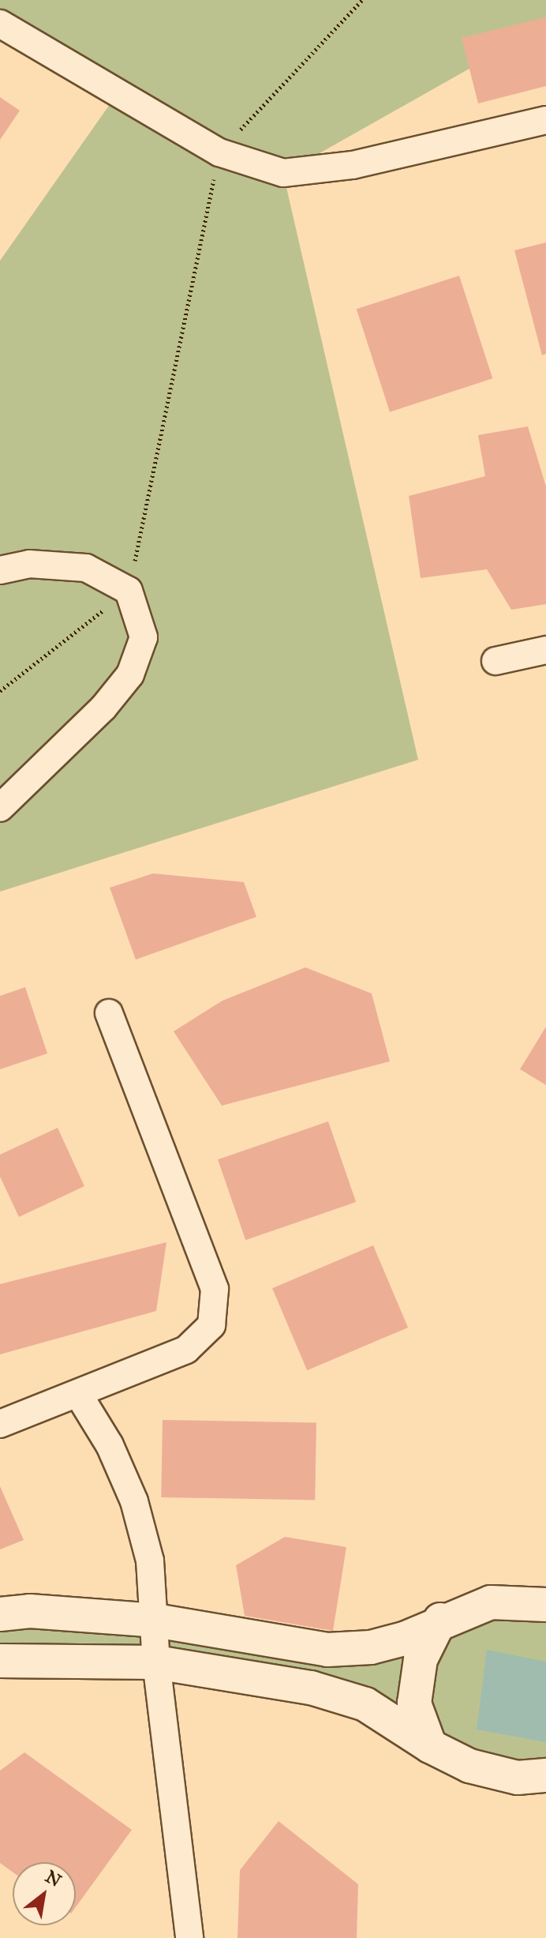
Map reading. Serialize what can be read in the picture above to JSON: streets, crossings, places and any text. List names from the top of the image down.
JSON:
{
  "north": "top right"
}
